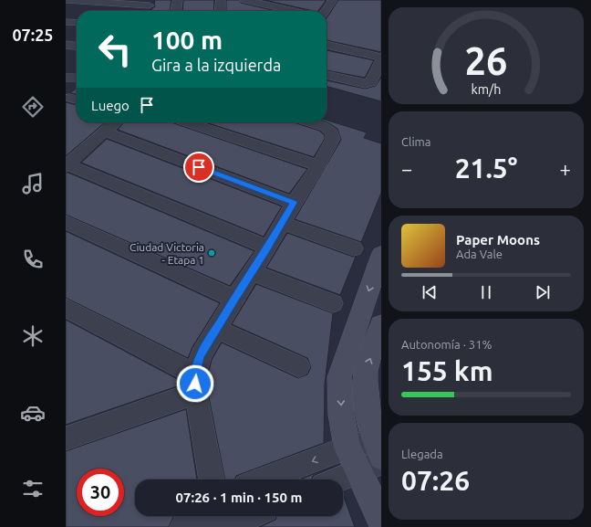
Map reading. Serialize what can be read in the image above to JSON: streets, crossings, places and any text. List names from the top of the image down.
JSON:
{
  "places": ["Ciudad Victoria - Etapa 1"],
  "page": {
    "tabs": "07:25",
    "turn": ["100 m", "Gira a la izquierda"],
    "then": "Luego",
    "tile": [
      "Clima",
      ["Autonomía · 31%", "155 km"],
      ["Llegada", "07:26"]
    ],
    "heat": ["−", "21.5°", "+"],
    "song": ["Paper Moons", "Ada Vale"],
    "limit": "30",
    "trip": "07:26 · 1 min · 150 m",
    "gauge": ["26", "km/h"]
  }
}
